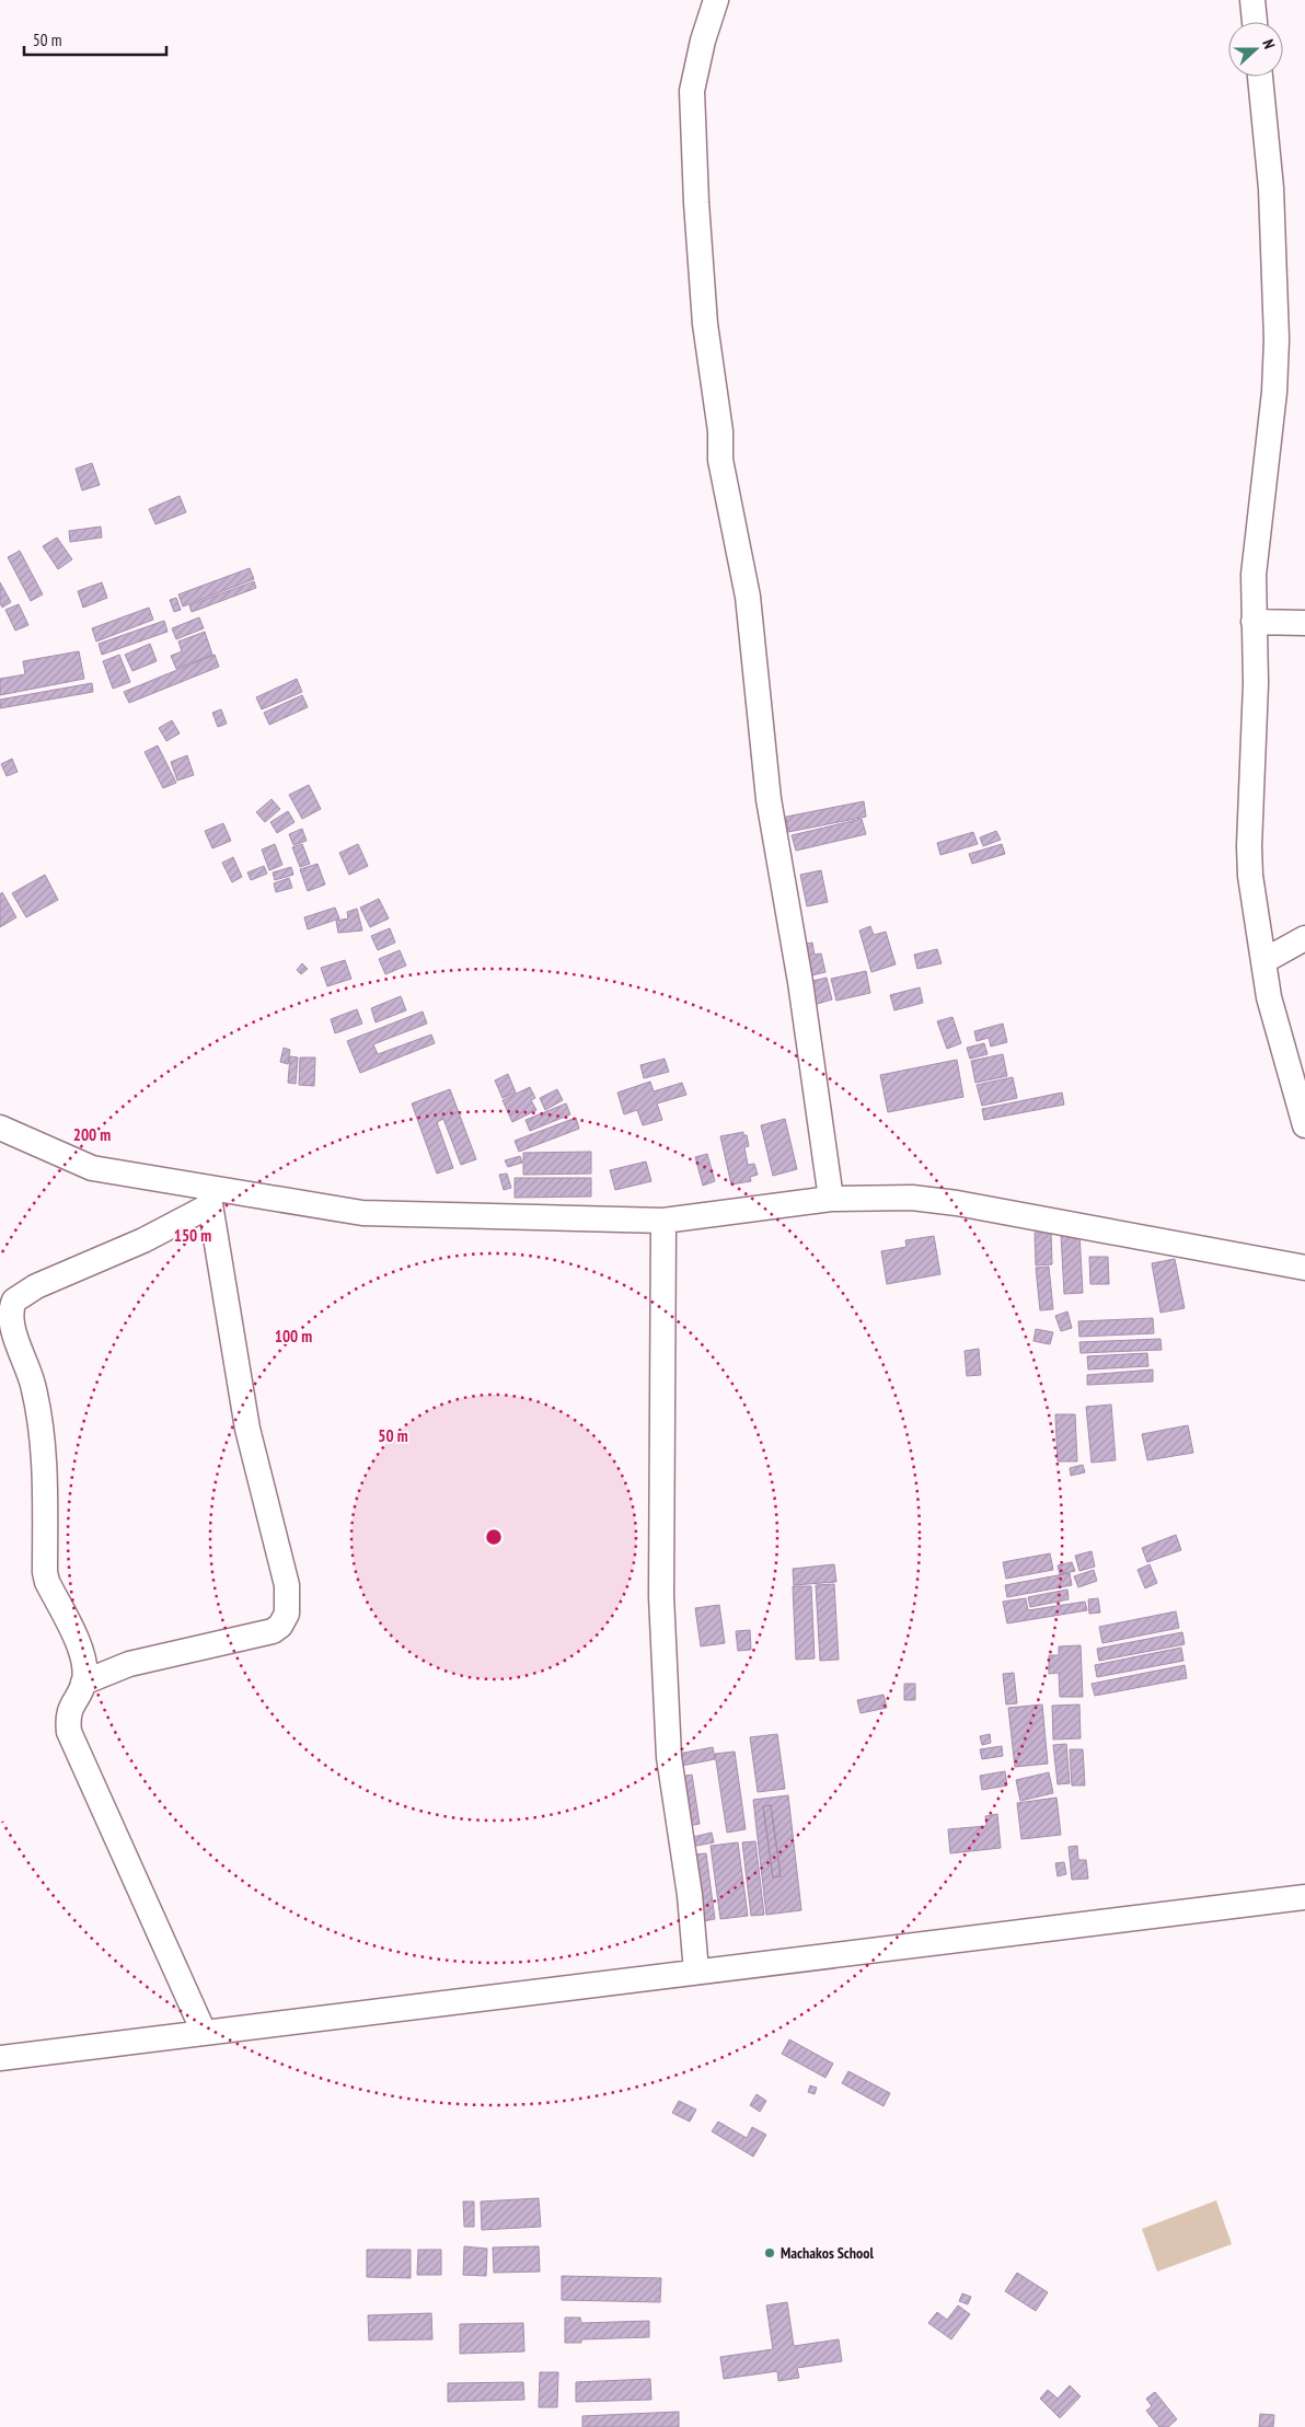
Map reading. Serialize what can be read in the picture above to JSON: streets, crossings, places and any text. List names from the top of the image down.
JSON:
{
  "places": ["Machakos School"],
  "scale_bar": "50 m",
  "north": "right",
  "rings": [
    "200 m",
    "150 m",
    "100 m",
    "50 m"
  ]
}
